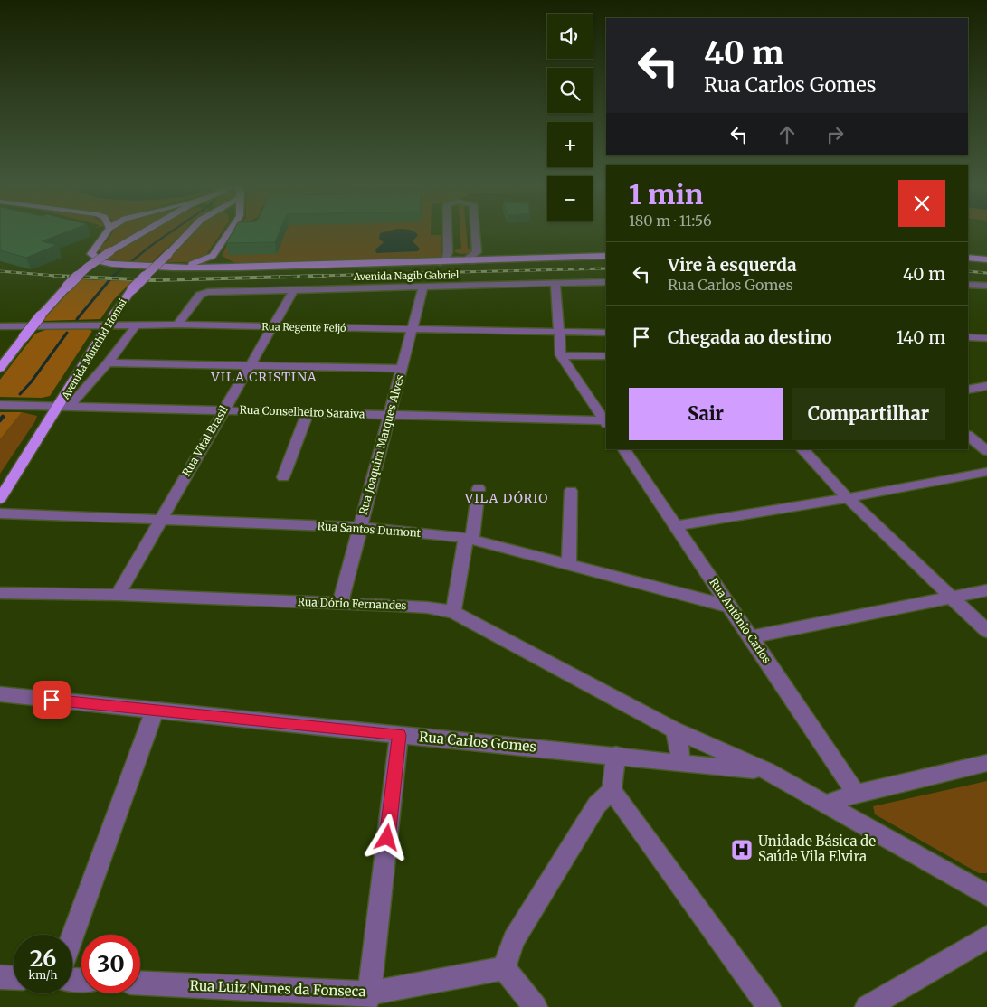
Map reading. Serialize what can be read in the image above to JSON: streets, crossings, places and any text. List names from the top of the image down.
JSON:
{
  "streets": {
    "main road": ["Avenida Murchid Homsi"],
    "street": [
      "Avenida Nagib Gabriel",
      "Rua Regente Feijó",
      "Rua Conselheiro Saraiva",
      "Rua Vital Brasil",
      "Rua Joaquim Marques Alves",
      "Rua Santos Dumont",
      "Rua Dório Fernandes",
      "Rua Antônio Carlos",
      "Rua Carlos Gomes",
      "Rua Luiz Nunes da Fonseca"
    ]
  },
  "crossings": [
    ["Avenida Nagib Gabriel", "Rua Regente Feijó"],
    ["Avenida Nagib Gabriel", "Rua Vital Brasil"],
    ["Avenida Nagib Gabriel", "Rua Joaquim Marques Alves"],
    ["Rua Regente Feijó", "Rua Vital Brasil"],
    ["Rua Regente Feijó", "Rua Joaquim Marques Alves"],
    ["Avenida Murchid Homsi", "Rua Conselheiro Saraiva"],
    ["Rua Conselheiro Saraiva", "Rua Vital Brasil"],
    ["Rua Conselheiro Saraiva", "Rua Joaquim Marques Alves"],
    ["Rua Vital Brasil", "Rua Santos Dumont"],
    ["Rua Vital Brasil", "Rua Dório Fernandes"],
    ["Rua Joaquim Marques Alves", "Rua Santos Dumont"],
    ["Rua Joaquim Marques Alves", "Rua Dório Fernandes"],
    ["Rua Santos Dumont", "Rua Antônio Carlos"],
    ["Rua Dório Fernandes", "Rua Carlos Gomes"]
  ],
  "districts": ["VILA CRISTINA", "VILA DÓRIO"],
  "places": {
    "hospital": ["Unidade Básica de Saúde Vila Elvira"]
  },
  "page": {
    "map_buttons": ["+", "−"],
    "turn": ["40 m", "Rua Carlos Gomes"],
    "heading": ["1 min", "180 m · 11:56"],
    "list": [
      {
        "name": "Vire à esquerda",
        "note": "Rua Carlos Gomes",
        "value": "40 m"
      },
      {
        "name": "Chegada ao destino",
        "value": "140 m"
      }
    ],
    "buttons": ["Sair", "Compartilhar"],
    "speed": "26 km/h",
    "limit": "30"
  }
}
